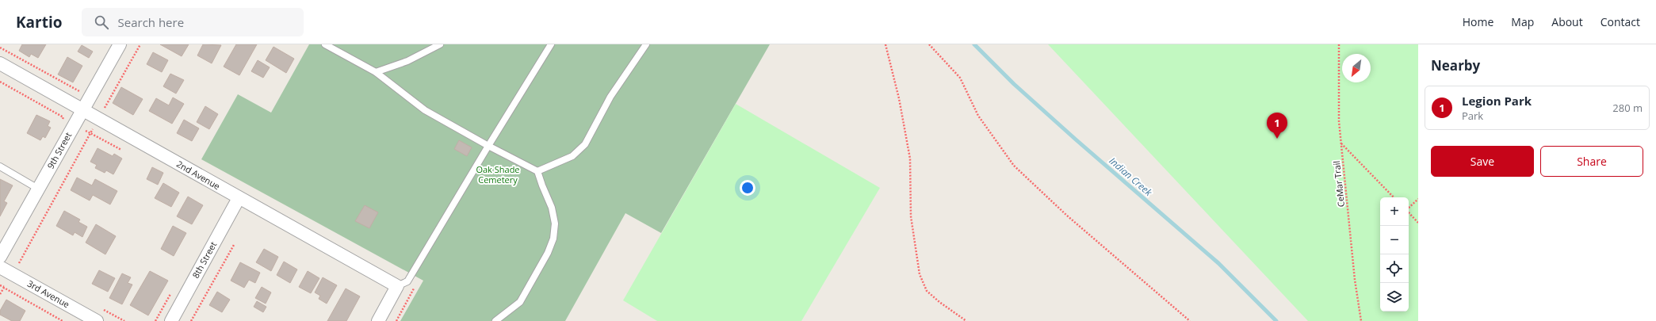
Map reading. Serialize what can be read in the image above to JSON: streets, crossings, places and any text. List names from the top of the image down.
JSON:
{
  "streets": {
    "street": [
      "9th Street",
      "2nd Avenue",
      "8th Street",
      "3rd Avenue"
    ],
    "path": ["CeMar Trail"]
  },
  "crossings": [
    ["9th Street", "2nd Avenue"],
    ["2nd Avenue", "8th Street"]
  ],
  "water": ["Indian Creek"],
  "parks": ["Oak Shade Cemetery"],
  "north": "bottom left",
  "page": {
    "header": "Kartio",
    "search": "Search here",
    "nav": [
      "Home",
      "Map",
      "About",
      "Contact"
    ],
    "heading": "Nearby",
    "list": [
      {
        "mark": "1",
        "name": "Legion Park",
        "note": "Park",
        "value": "280 m"
      }
    ],
    "pins": "1",
    "buttons": ["Save", "Share"],
    "map_buttons": ["+", "−"]
  }
}
